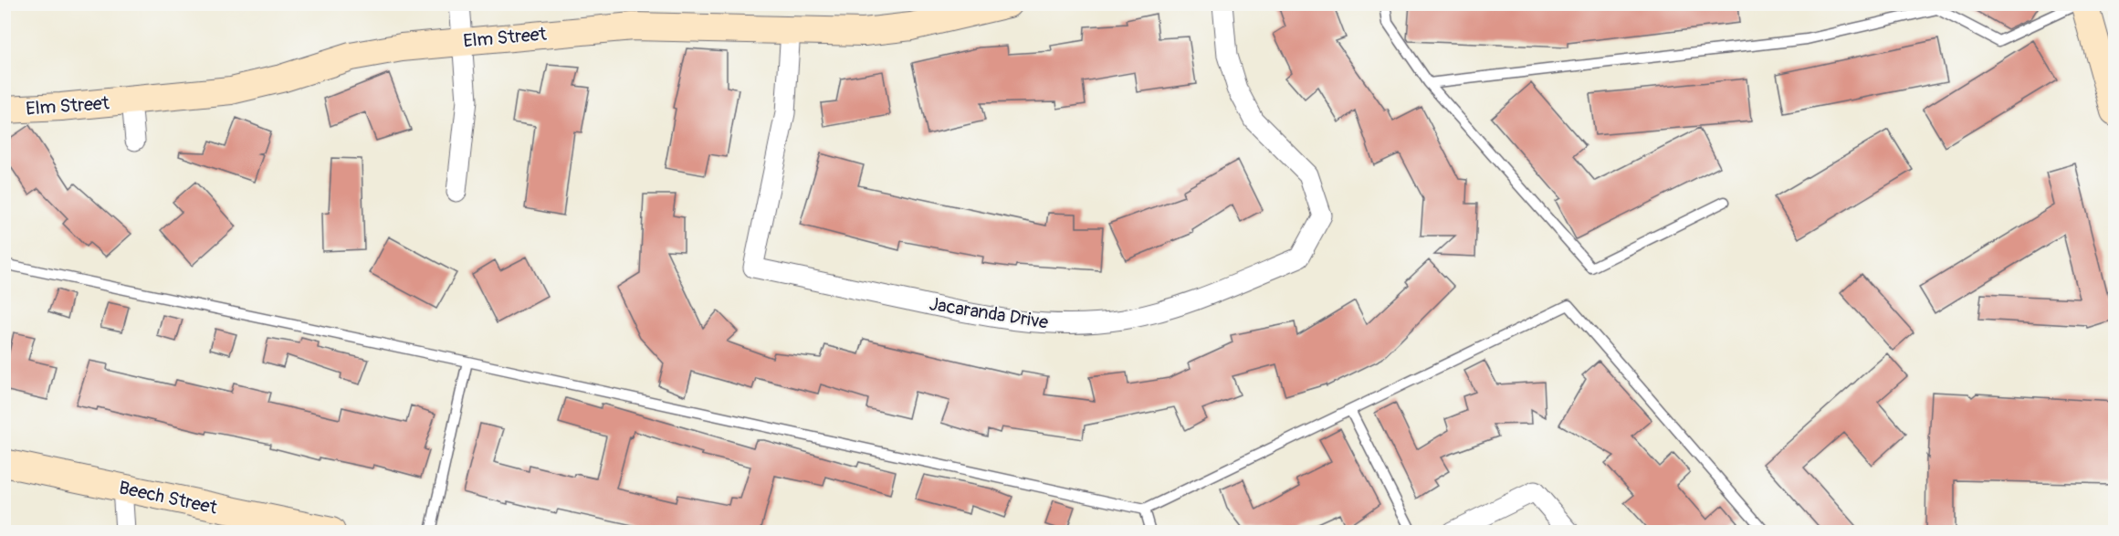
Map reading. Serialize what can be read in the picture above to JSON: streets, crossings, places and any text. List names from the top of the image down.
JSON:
{
  "streets": {
    "street": ["Elm Street", "Jacaranda Drive", "Beech Street"]
  },
  "crossings": [
    ["Elm Street", "Jacaranda Drive"]
  ]
}
